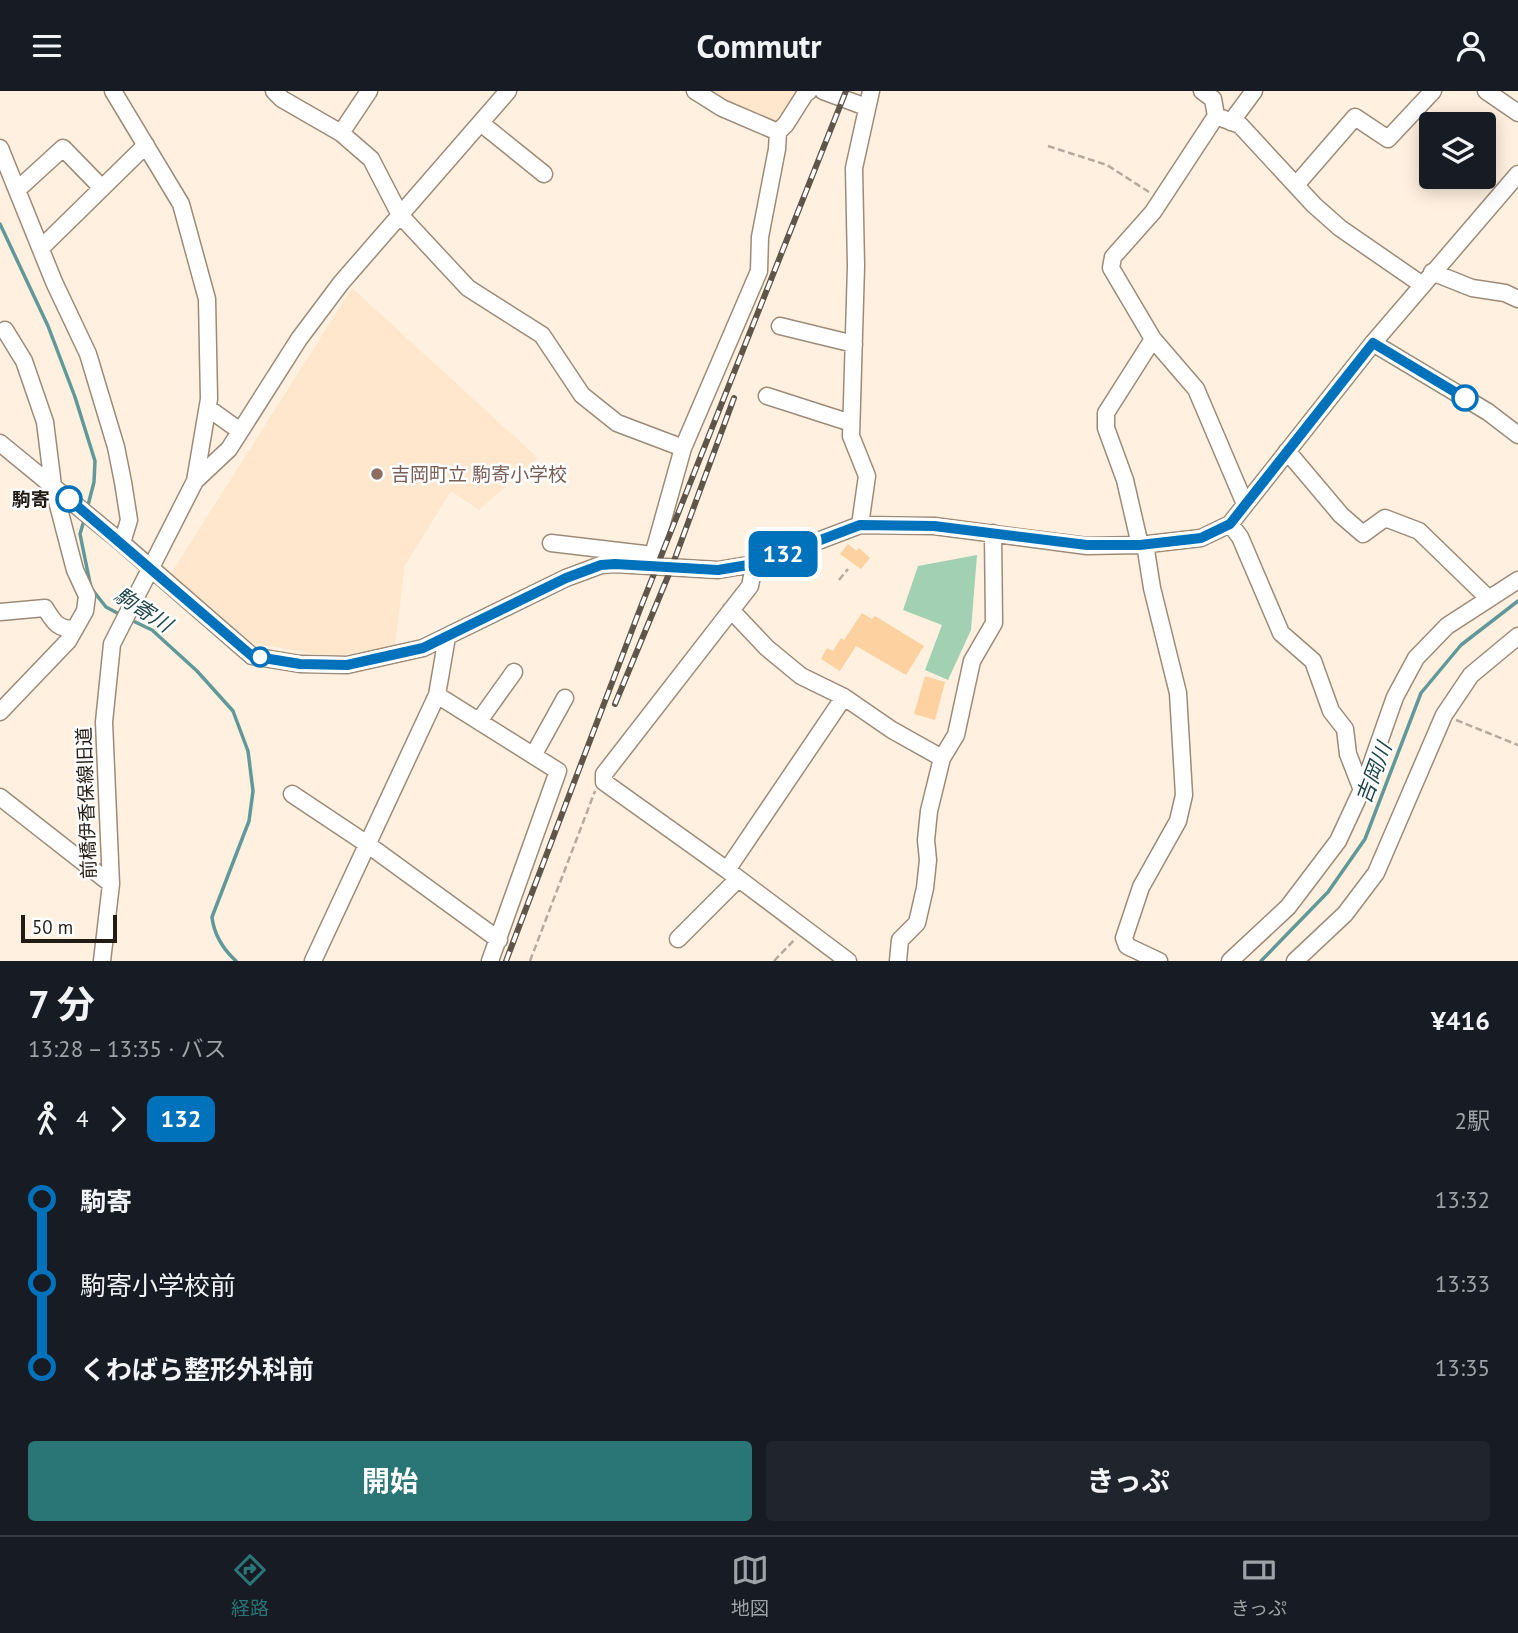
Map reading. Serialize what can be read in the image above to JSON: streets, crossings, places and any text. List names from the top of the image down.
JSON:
{
  "streets": {
    "street": ["前橋伊香保線旧道"]
  },
  "water": ["駒寄川", "吉岡川"],
  "places": ["吉岡町立 駒寄小学校", "駒寄"],
  "lines": ["bus line 132"],
  "scale_bar": "50 m",
  "page": {
    "header": "Commutr",
    "on_map": "132",
    "scale": "50 m",
    "heading": ["7 分", "13:28 – 13:35 · バス", "¥416"],
    "legs": ["4", "132", "2駅"],
    "list": [
      {
        "name": "駒寄",
        "value": "13:32"
      },
      {
        "name": "駒寄小学校前",
        "value": "13:33"
      },
      {
        "name": "くわばら整形外科前",
        "value": "13:35"
      }
    ],
    "buttons": ["開始", "きっぷ"],
    "tabs": ["経路", "地図", "きっぷ"]
  }
}
